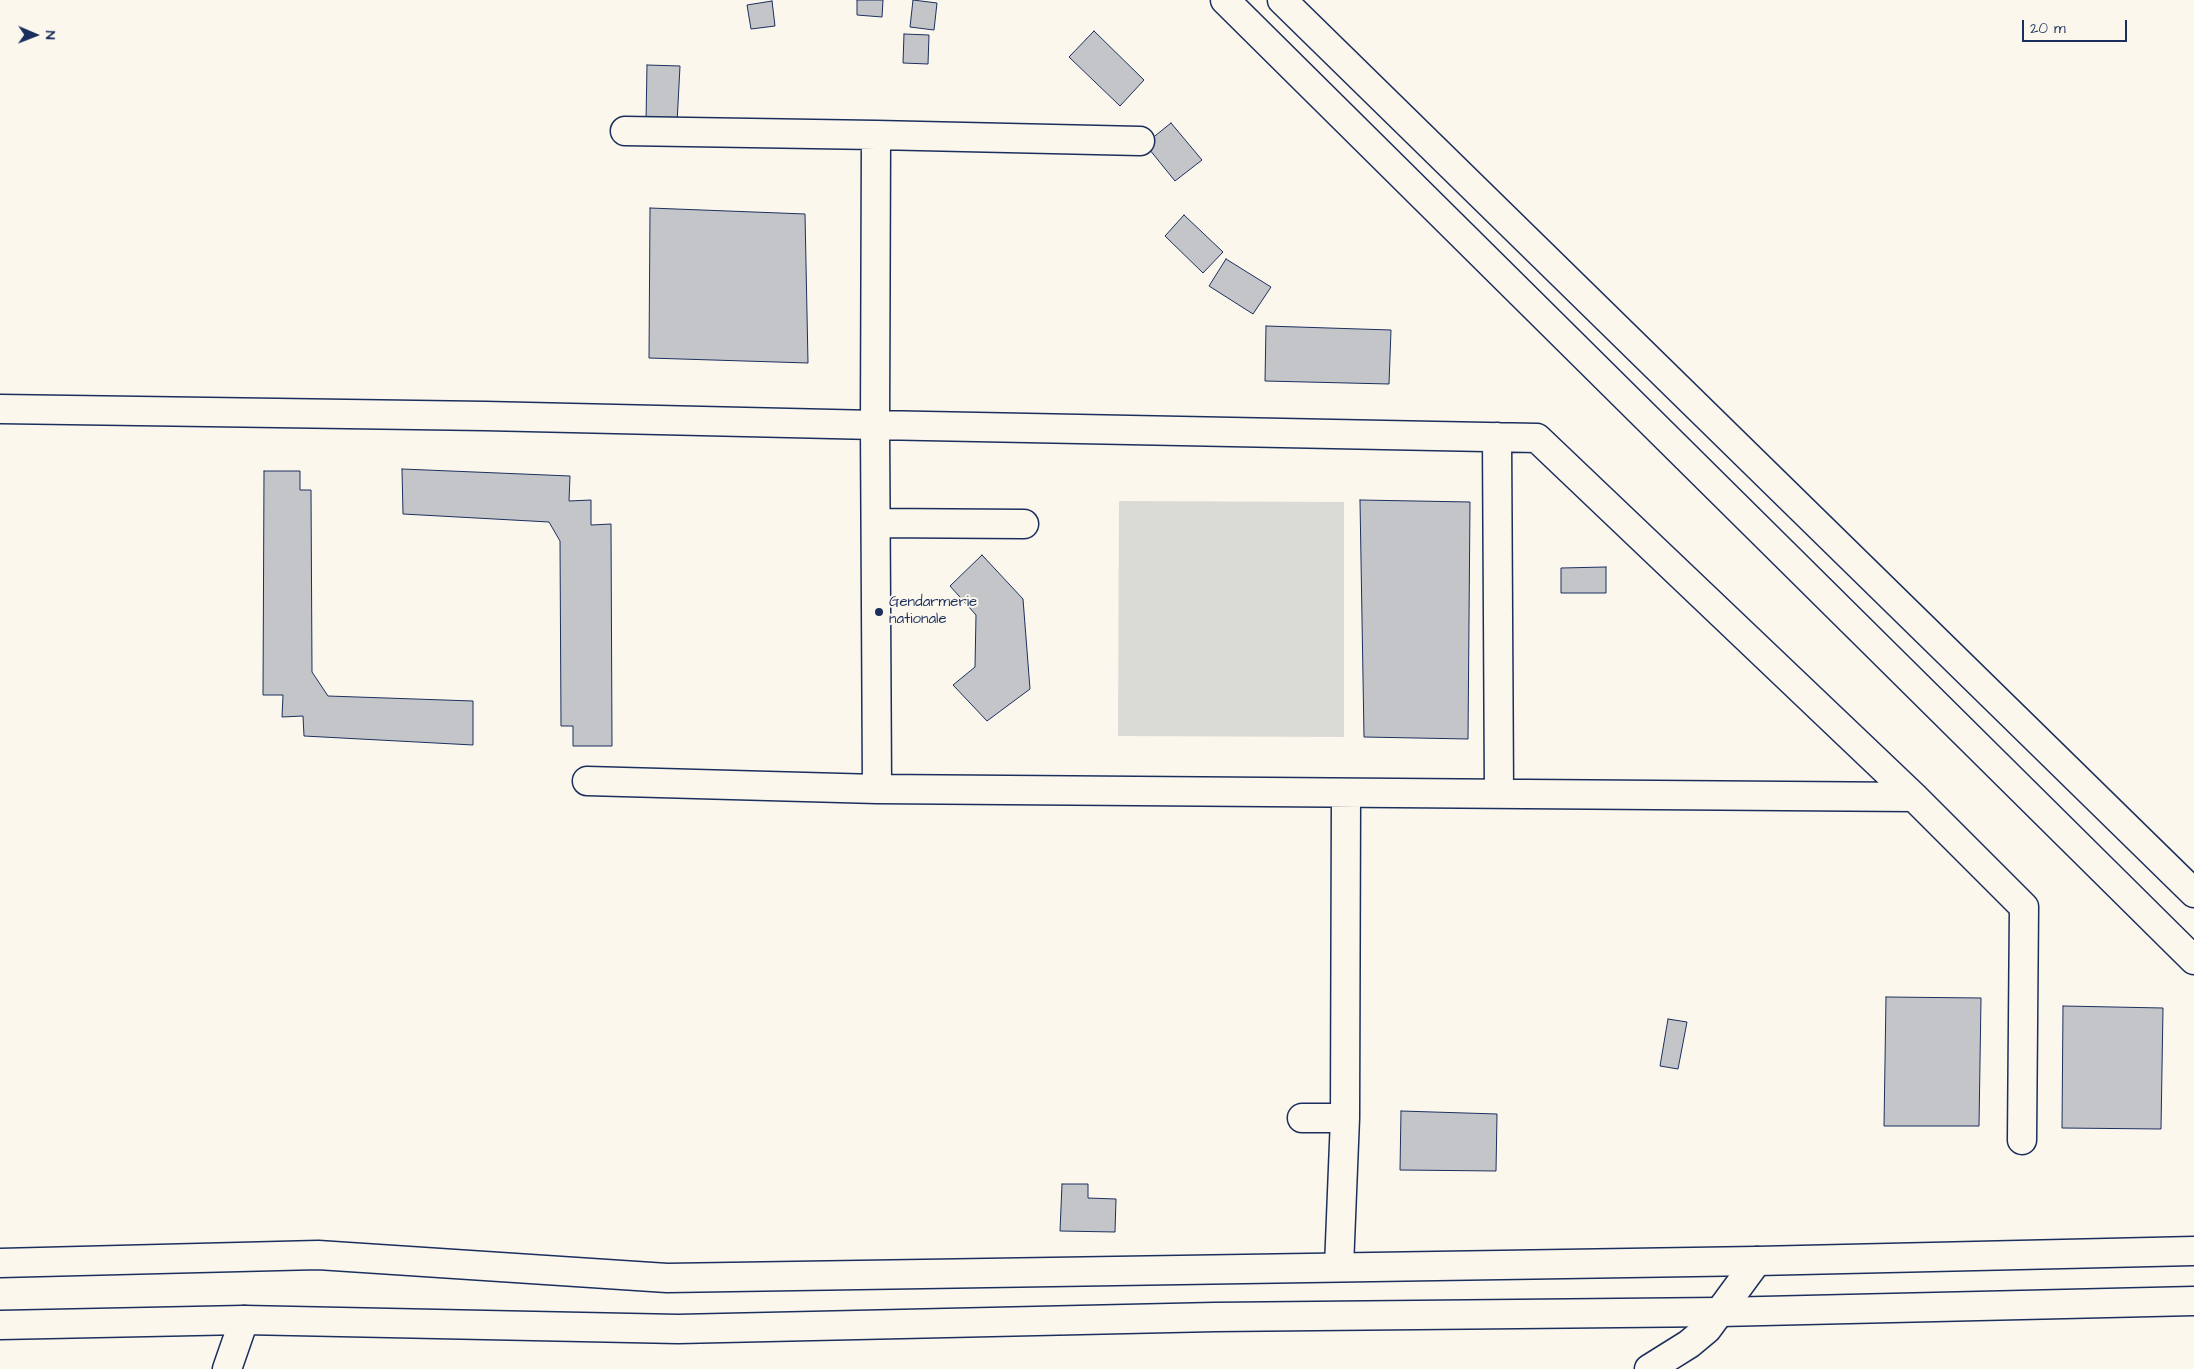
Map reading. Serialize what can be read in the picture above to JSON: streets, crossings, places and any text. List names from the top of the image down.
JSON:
{
  "places": ["Gendarmerie nationale"],
  "scale_bar": "20 m",
  "north": "right"
}
